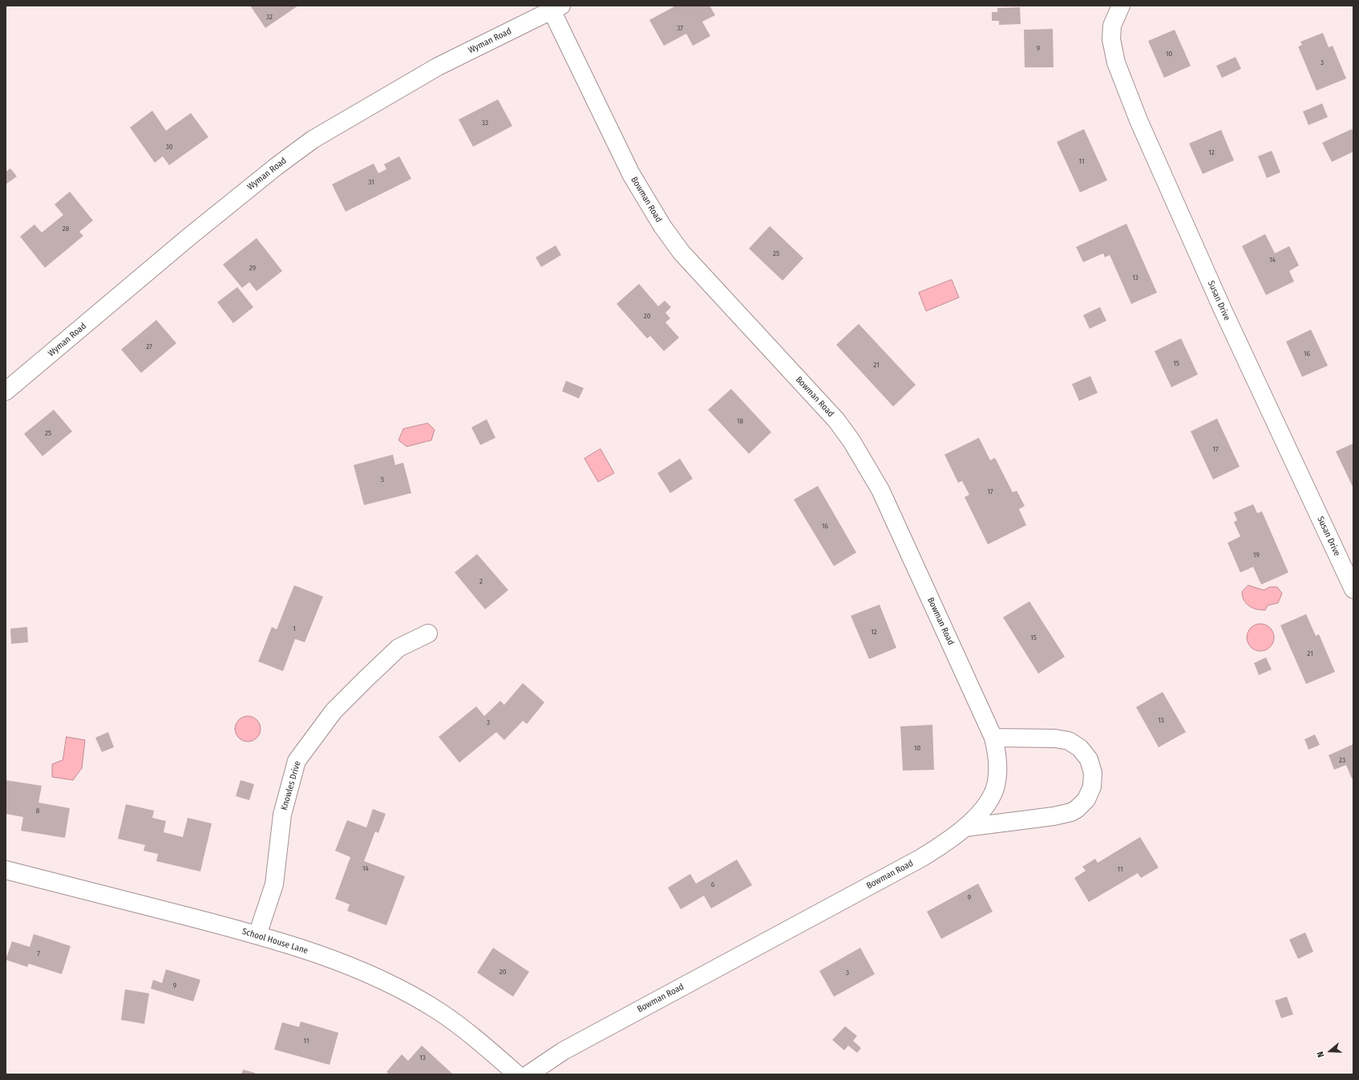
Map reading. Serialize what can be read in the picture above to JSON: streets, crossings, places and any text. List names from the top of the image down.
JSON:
{
  "streets": {
    "street": [
      "Wyman Road",
      "Bowman Road",
      "Susan Drive",
      "Knowles Drive",
      "School House Lane"
    ]
  },
  "crossings": [
    ["Wyman Road", "Bowman Road"],
    ["Knowles Drive", "School House Lane"]
  ],
  "house_numbers": [
    "32",
    "37",
    "9",
    "10",
    "3",
    "33",
    "30",
    "12",
    "11",
    "31",
    "28",
    "25",
    "14",
    "29",
    "13",
    "20",
    "27",
    "16",
    "15",
    "21",
    "18",
    "25",
    "17",
    "5",
    "17",
    "16",
    "19",
    "2",
    "1",
    "12",
    "15",
    "21",
    "13",
    "3",
    "10",
    "23",
    "8",
    "14",
    "11",
    "6",
    "9",
    "7",
    "20",
    "3",
    "9",
    "11",
    "13"
  ],
  "north": "left"
}
